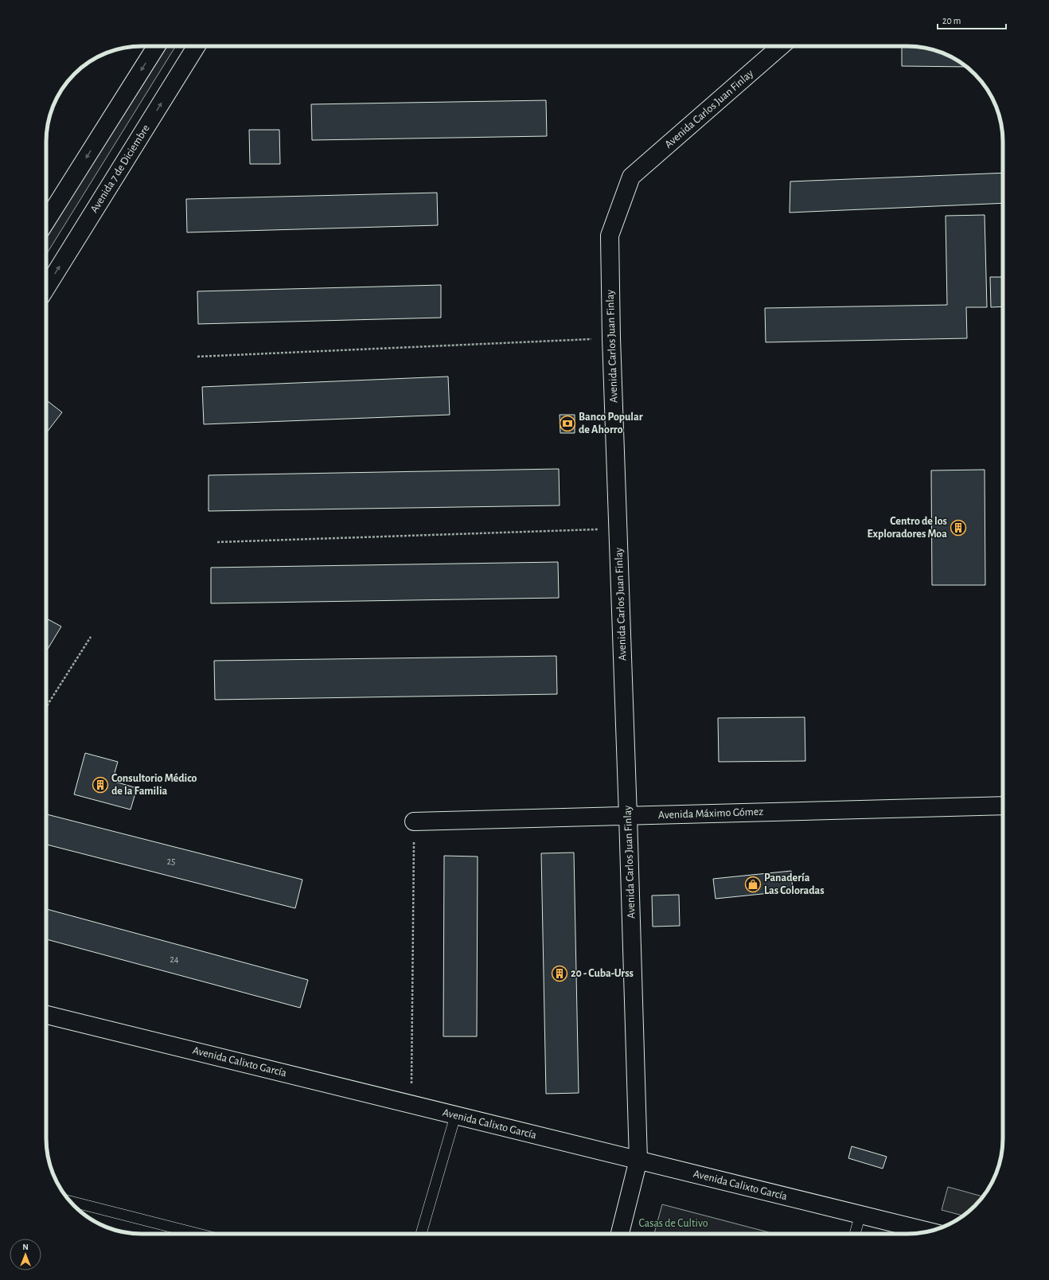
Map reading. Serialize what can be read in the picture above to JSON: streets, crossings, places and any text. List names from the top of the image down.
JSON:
{
  "streets": {
    "street": [
      "Avenida Carlos Juan Finlay",
      "Avenida 7 de Diciembre",
      "Avenida Máximo Gómez",
      "Avenida Calixto García"
    ]
  },
  "crossings": [
    ["Avenida Carlos Juan Finlay", "Avenida Máximo Gómez"],
    ["Avenida Carlos Juan Finlay", "Avenida Calixto García"]
  ],
  "parks": ["Casas de Cultivo"],
  "places": {
    "bank": ["Banco Popular de Ahorro"],
    "building": ["Centro de los Exploradores Moa", "Consultorio Médico de la Familia", "20 - Cuba-Urss"],
    "shop": ["Panadería Las Coloradas"]
  },
  "house_numbers": ["25", "24"],
  "scale_bar": "20 m",
  "north": "top"
}
